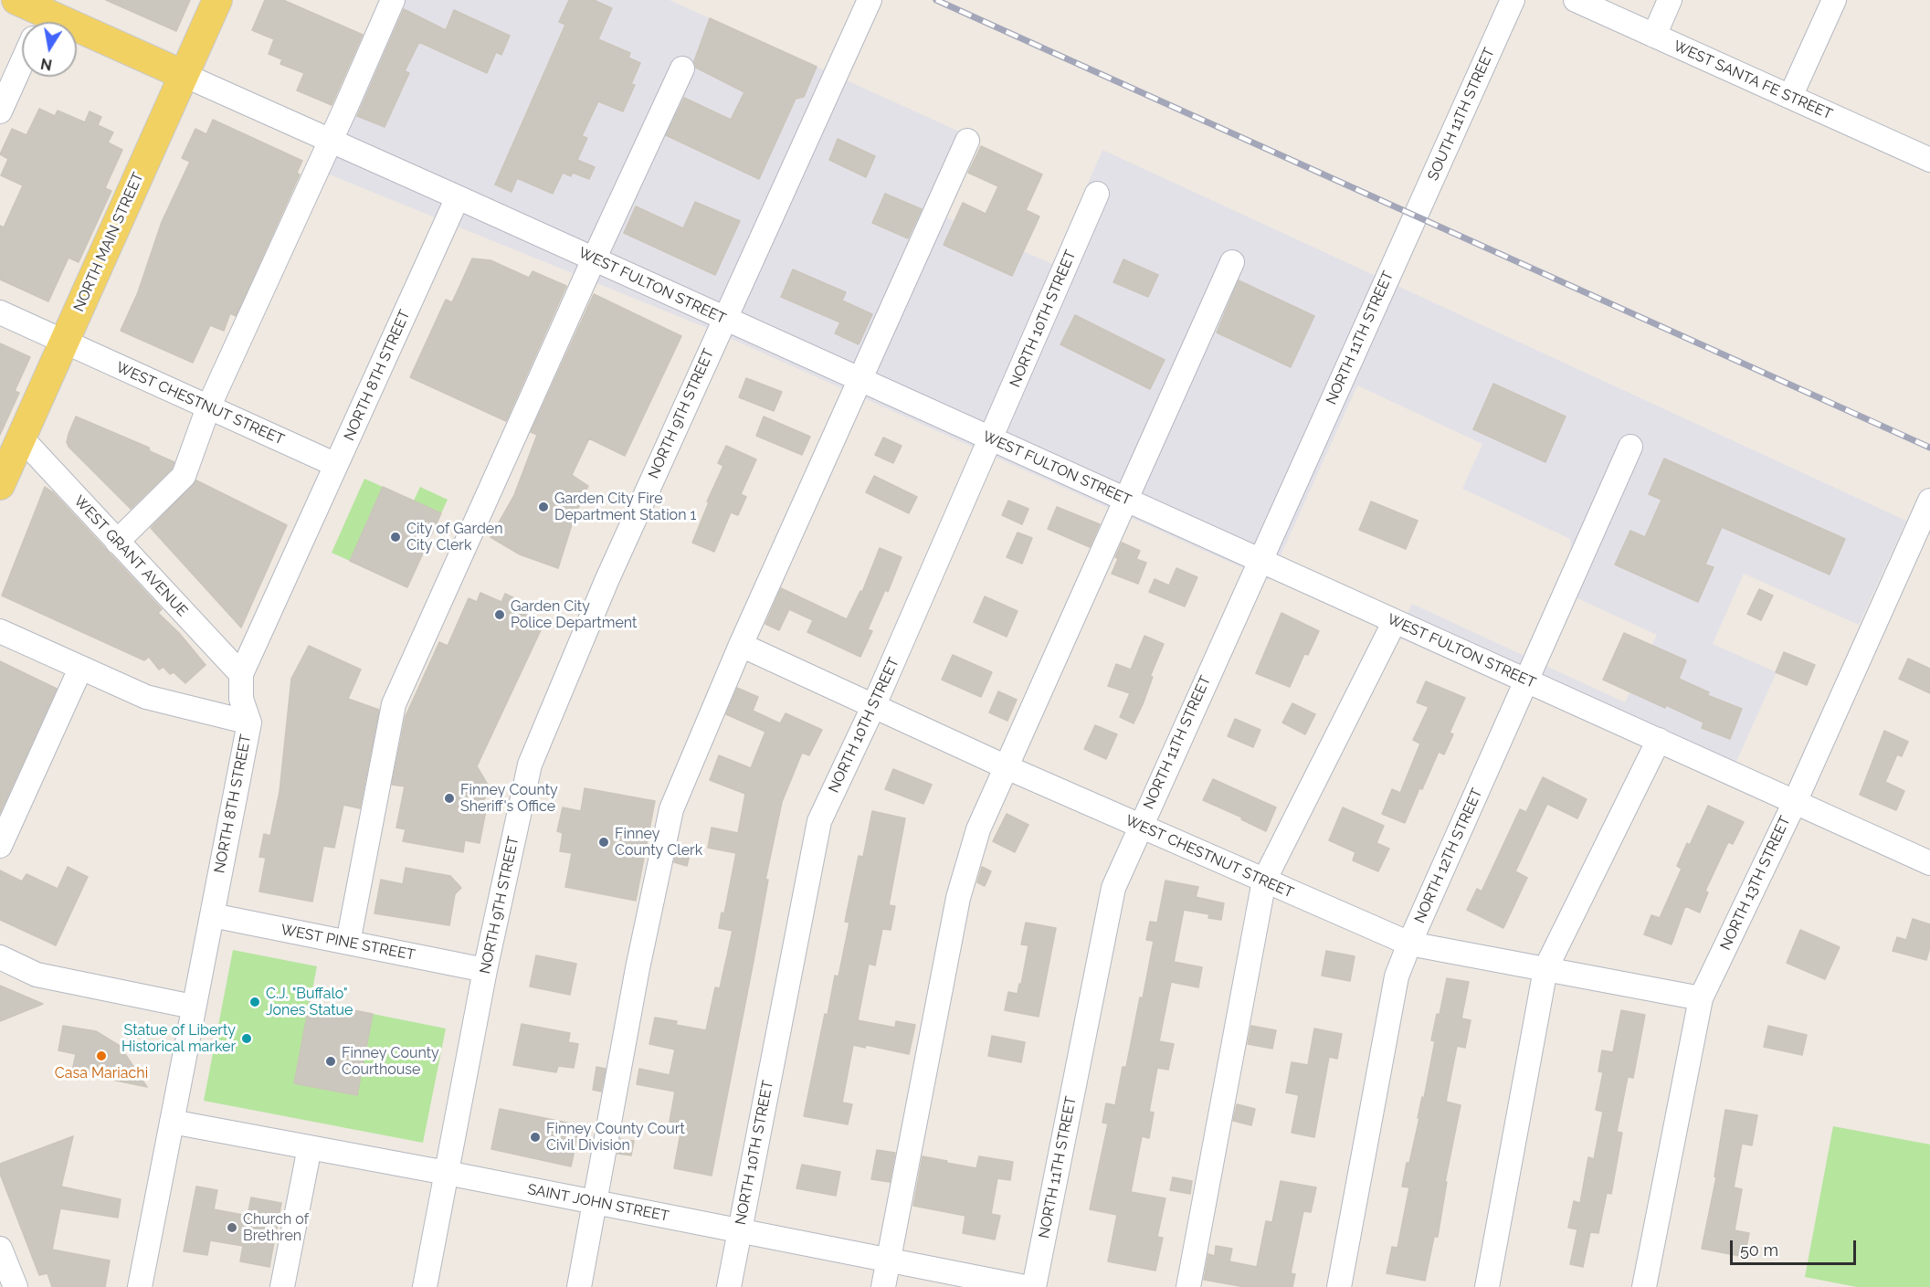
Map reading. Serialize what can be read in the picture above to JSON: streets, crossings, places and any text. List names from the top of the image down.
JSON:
{
  "streets": {
    "main road": ["NORTH MAIN STREET"],
    "street": [
      "WEST SANTA FE STREET",
      "SOUTH 11TH STREET",
      "WEST FULTON STREET",
      "NORTH 10TH STREET",
      "NORTH 11TH STREET",
      "NORTH 8TH STREET",
      "WEST CHESTNUT STREET",
      "NORTH 9TH STREET",
      "WEST GRANT AVENUE",
      "NORTH 12TH STREET",
      "NORTH 13TH STREET",
      "WEST PINE STREET",
      "SAINT JOHN STREET"
    ]
  },
  "crossings": [
    ["SOUTH 11TH STREET", "NORTH 11TH STREET"],
    ["NORTH MAIN STREET", "WEST FULTON STREET"],
    ["NORTH MAIN STREET", "WEST CHESTNUT STREET"],
    ["NORTH MAIN STREET", "WEST GRANT AVENUE"],
    ["WEST FULTON STREET", "NORTH 10TH STREET"],
    ["WEST FULTON STREET", "NORTH 11TH STREET"],
    ["WEST FULTON STREET", "NORTH 8TH STREET"],
    ["WEST FULTON STREET", "NORTH 9TH STREET"],
    ["WEST FULTON STREET", "NORTH 12TH STREET"],
    ["WEST FULTON STREET", "NORTH 13TH STREET"],
    ["NORTH 10TH STREET", "WEST CHESTNUT STREET"],
    ["NORTH 10TH STREET", "SAINT JOHN STREET"],
    ["NORTH 11TH STREET", "WEST CHESTNUT STREET"],
    ["NORTH 8TH STREET", "WEST CHESTNUT STREET"],
    ["NORTH 8TH STREET", "WEST GRANT AVENUE"],
    ["NORTH 8TH STREET", "WEST PINE STREET"],
    ["NORTH 8TH STREET", "SAINT JOHN STREET"],
    ["WEST CHESTNUT STREET", "NORTH 12TH STREET"],
    ["WEST CHESTNUT STREET", "NORTH 13TH STREET"],
    ["NORTH 9TH STREET", "WEST PINE STREET"],
    ["NORTH 9TH STREET", "SAINT JOHN STREET"]
  ],
  "places": [
    "Garden City Fire Department Station 1",
    "City of Garden City Clerk",
    "Garden City Police Department",
    "Finney County Sheriff's Office",
    "Finney County Clerk",
    "C.J. \"Buffalo\" Jones Statue",
    "Statue of Liberty Historical marker",
    "Casa Mariachi",
    "Finney County Courthouse",
    "Finney County Court Civil Division",
    "Church of Brethren"
  ],
  "scale_bar": "50 m",
  "north": "bottom"
}
